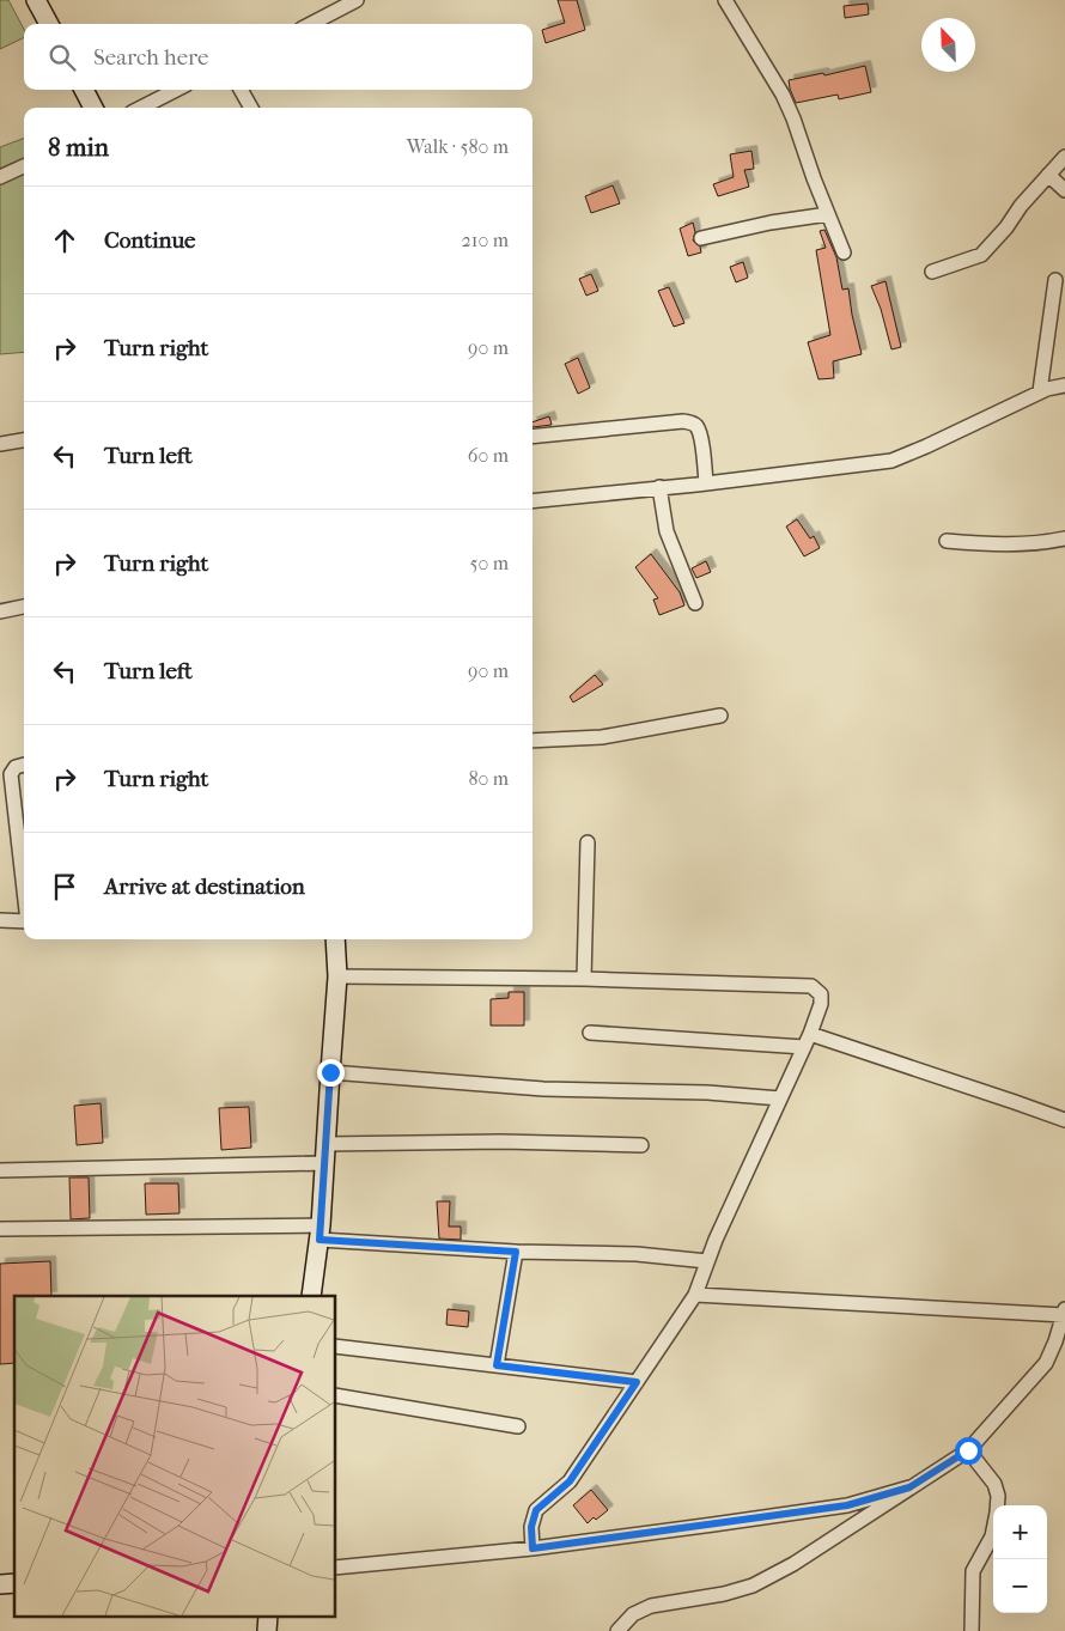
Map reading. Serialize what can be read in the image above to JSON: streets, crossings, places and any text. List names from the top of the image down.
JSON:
{
  "north": "top left",
  "page": {
    "search": "Search here",
    "heading": ["8 min", "Walk · 580 m"],
    "list": [
      ["Continue", "210 m"],
      ["Turn right", "90 m"],
      ["Turn left", "60 m"],
      ["Turn right", "50 m"],
      ["Turn left", "90 m"],
      ["Turn right", "80 m"],
      "Arrive at destination"
    ],
    "map_buttons": ["+", "−"]
  }
}
